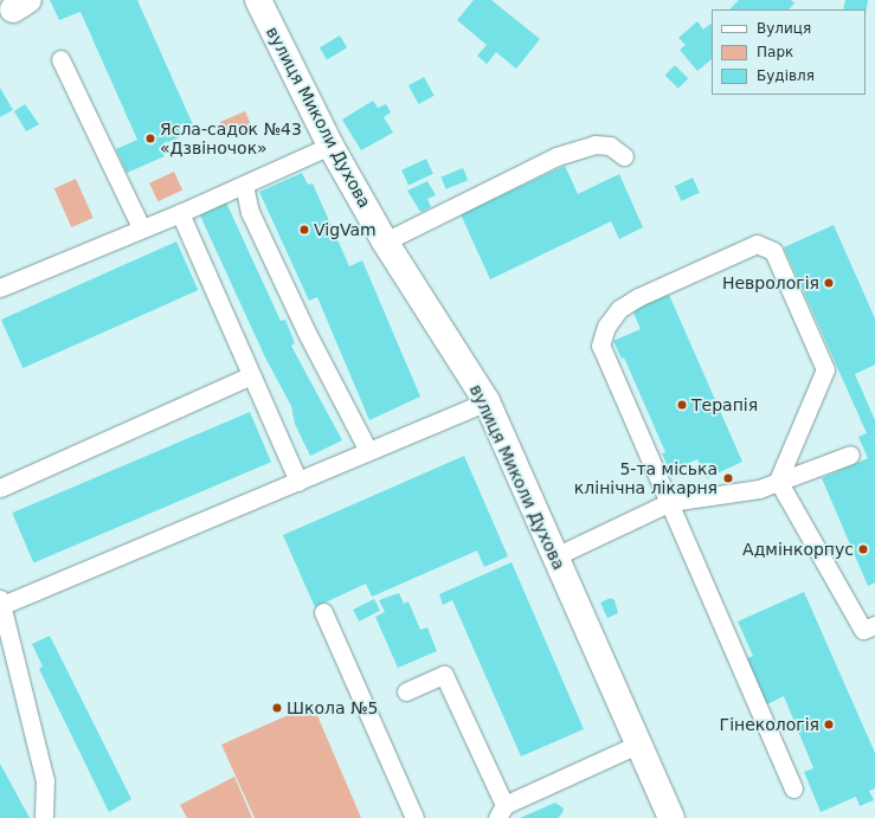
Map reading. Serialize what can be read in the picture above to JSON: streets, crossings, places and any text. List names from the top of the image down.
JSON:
{
  "streets": {
    "street": ["вулиця Миколи Духова"]
  },
  "places": [
    "Ясла-садок №43 «Дзвіночок»",
    "VigVam",
    "Неврологія",
    "Терапія",
    "5-та міська клінічна лікарня",
    "Адмінкорпус",
    "Школа №5",
    "Гінекологія"
  ],
  "legend": ["Вулиця", "Парк", "Будівля"]
}
